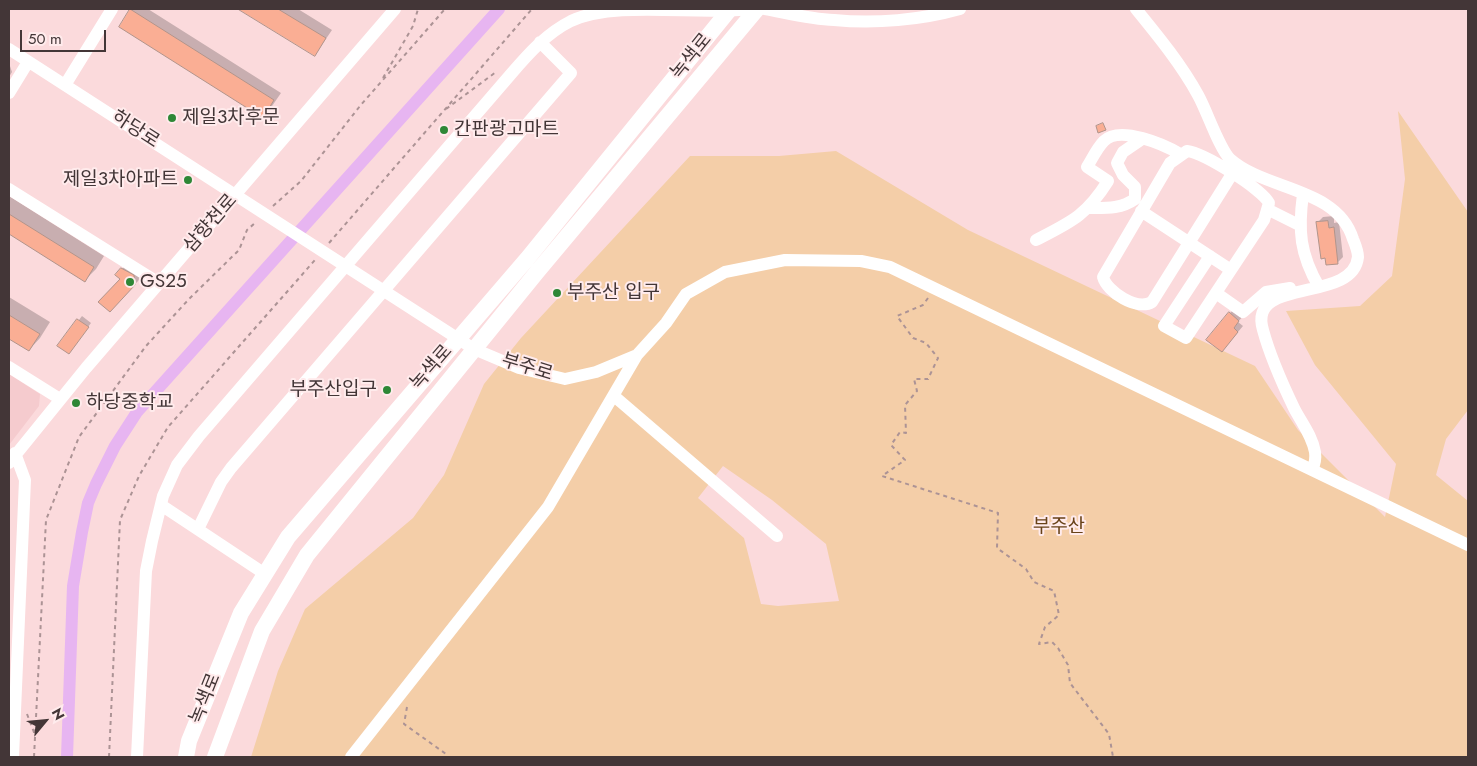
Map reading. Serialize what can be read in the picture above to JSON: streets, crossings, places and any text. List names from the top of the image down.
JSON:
{
  "streets": {
    "main road": ["녹색로"],
    "street": ["하당로", "삼향천로", "부주로"]
  },
  "crossings": [
    ["녹색로", "부주로"],
    ["하당로", "삼향천로"]
  ],
  "parks": ["부주산"],
  "places": [
    "제일3차후문",
    "간판광고마트",
    "제일3차아파트",
    "GS25",
    "부주산 입구",
    "부주산입구",
    "하당중학교"
  ],
  "scale_bar": "50 m",
  "north": "top right"
}
